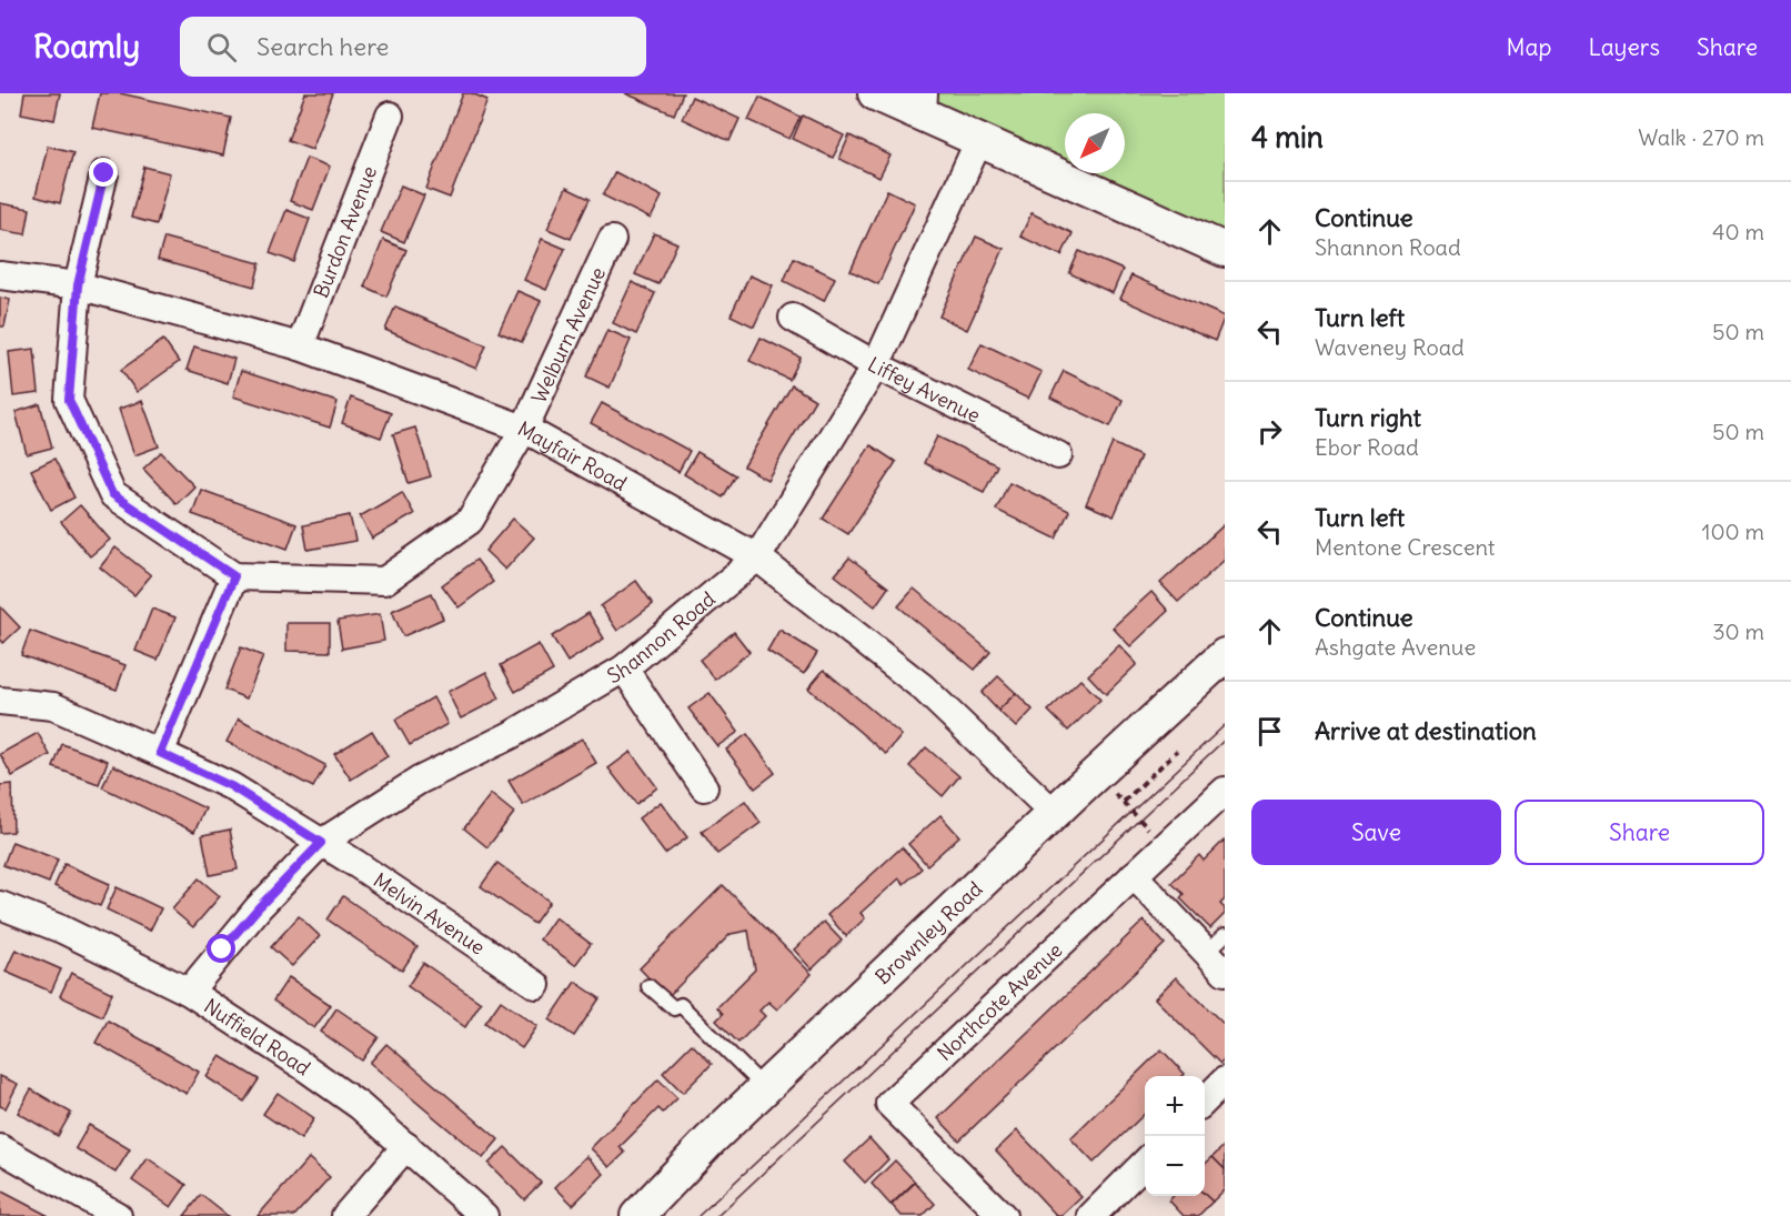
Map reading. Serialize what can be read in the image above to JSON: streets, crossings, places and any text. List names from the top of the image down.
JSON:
{
  "streets": {
    "street": [
      "Burdon Avenue",
      "Welburn Avenue",
      "Liffey Avenue",
      "Mayfair Road",
      "Shannon Road",
      "Melvin Avenue",
      "Brownley Road",
      "Northcote Avenue",
      "Nuffield Road"
    ]
  },
  "crossings": [
    ["Burdon Avenue", "Mayfair Road"],
    ["Welburn Avenue", "Mayfair Road"],
    ["Liffey Avenue", "Shannon Road"],
    ["Mayfair Road", "Shannon Road"],
    ["Mayfair Road", "Brownley Road"],
    ["Shannon Road", "Melvin Avenue"],
    ["Shannon Road", "Nuffield Road"]
  ],
  "north": "bottom left",
  "page": {
    "header": "Roamly",
    "search": "Search here",
    "nav": ["Map", "Layers", "Share"],
    "heading": ["4 min", "Walk · 270 m"],
    "list": [
      ["Continue", "Shannon Road", "40 m"],
      ["Turn left", "Waveney Road", "50 m"],
      ["Turn right", "Ebor Road", "50 m"],
      ["Turn left", "Mentone Crescent", "100 m"],
      ["Continue", "Ashgate Avenue", "30 m"],
      "Arrive at destination"
    ],
    "buttons": ["Save", "Share"],
    "map_buttons": ["+", "−"]
  }
}
